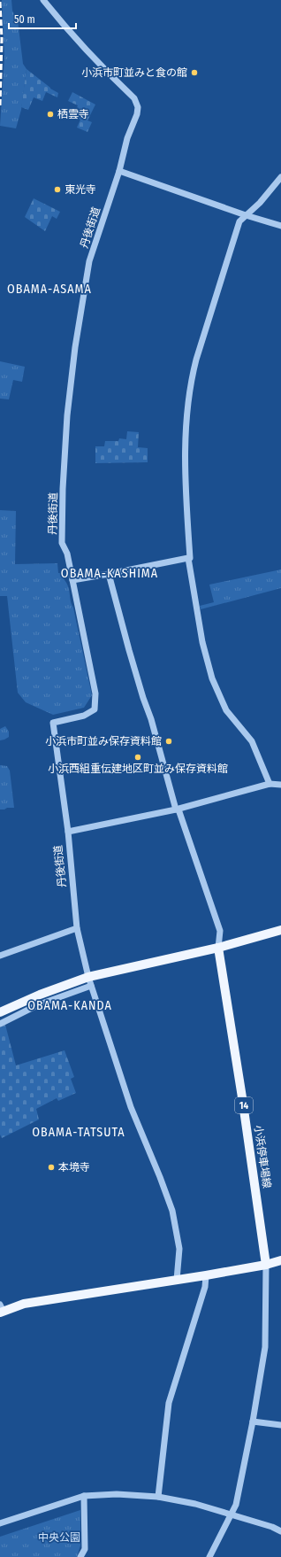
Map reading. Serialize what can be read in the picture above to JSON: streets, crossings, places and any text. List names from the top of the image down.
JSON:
{
  "streets": {
    "main road": ["14", "小浜停車場線"],
    "street": ["丹後街道"]
  },
  "districts": [
    "OBAMA-ASAMA",
    "OBAMA-KASHIMA",
    "OBAMA-KANDA",
    "OBAMA-TATSUTA"
  ],
  "parks": ["中央公園"],
  "places": [
    "小浜市町並みと食の館",
    "栖雲寺",
    "東光寺",
    "小浜市町並み保存資料館",
    "小浜西組重伝建地区町並み保存資料館",
    "本境寺"
  ],
  "scale_bar": "50 m"
}
